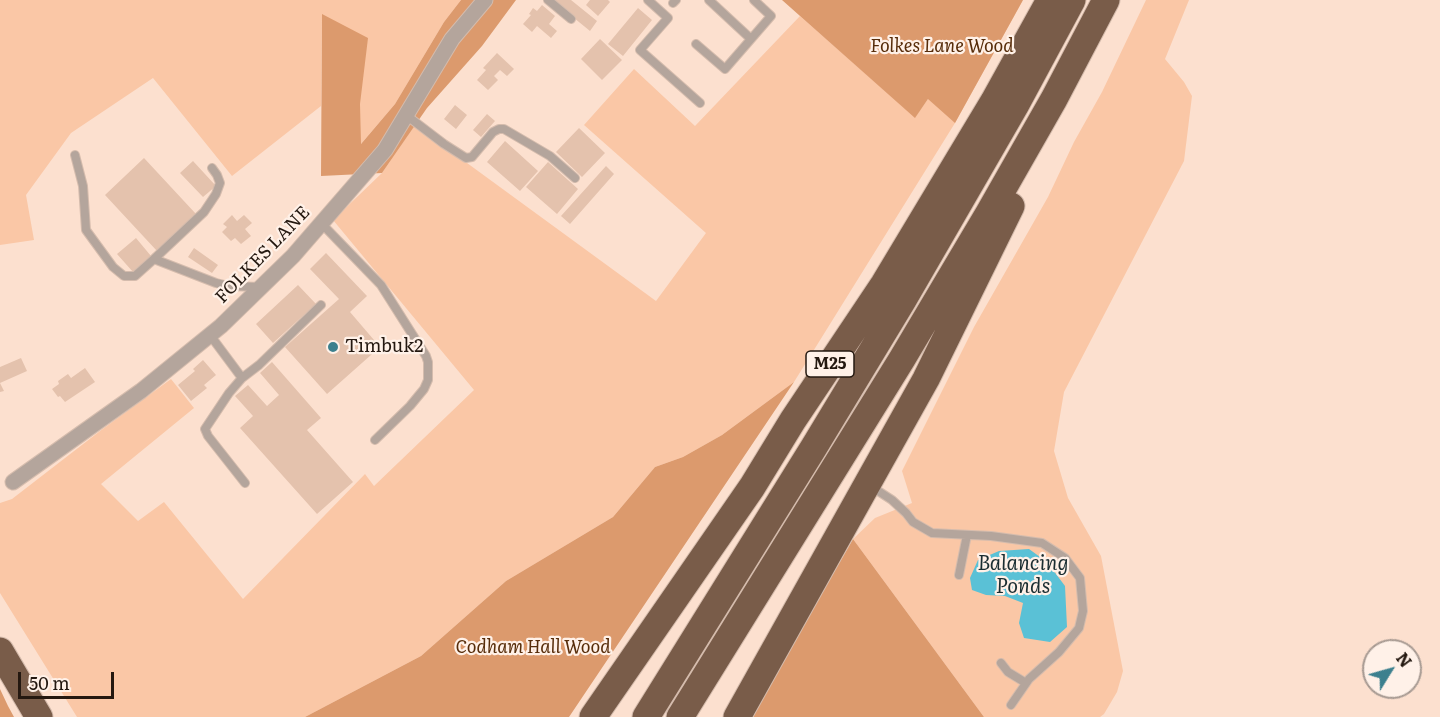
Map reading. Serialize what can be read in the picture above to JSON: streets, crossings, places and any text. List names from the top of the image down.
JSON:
{
  "streets": {
    "highway": ["M25"],
    "street": ["FOLKES LANE"]
  },
  "water": ["Balancing Ponds"],
  "parks": ["Folkes Lane Wood", "Codham Hall Wood"],
  "places": ["Timbuk2"],
  "scale_bar": "50 m",
  "north": "top right"
}
